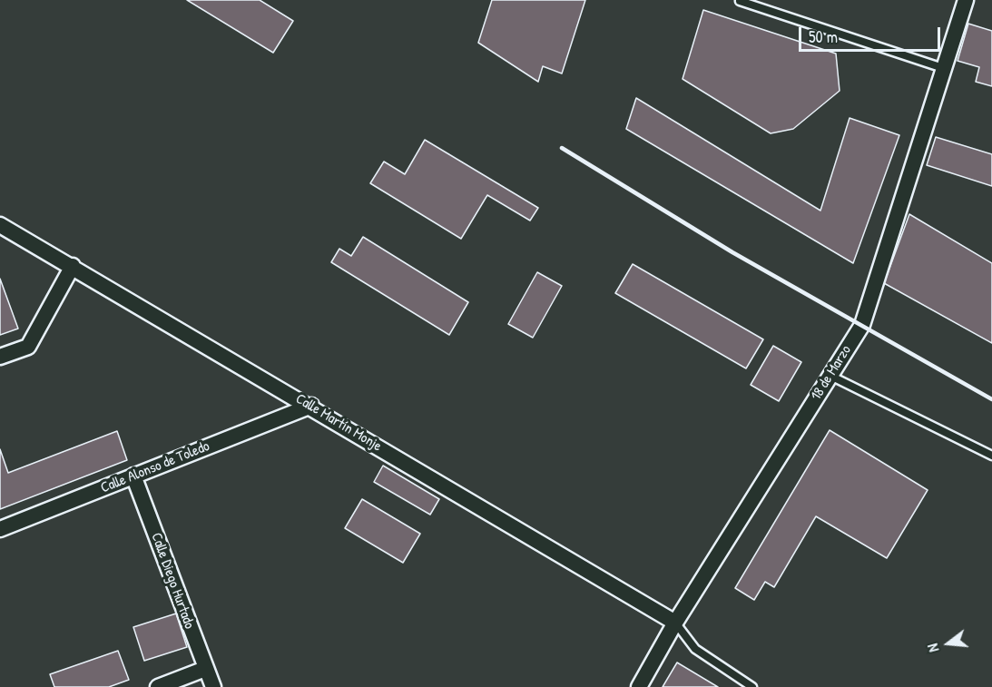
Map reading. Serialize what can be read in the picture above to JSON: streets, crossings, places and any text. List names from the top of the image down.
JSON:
{
  "streets": {
    "street": [
      "18 de Marzo",
      "Calle Martín Monje",
      "Calle Alonso de Toledo",
      "Calle Diego Hurtado"
    ]
  },
  "crossings": [
    ["18 de Marzo", "Calle Martín Monje"],
    ["Calle Martín Monje", "Calle Alonso de Toledo"],
    ["Calle Alonso de Toledo", "Calle Diego Hurtado"]
  ],
  "scale_bar": "50 m",
  "north": "left"
}
